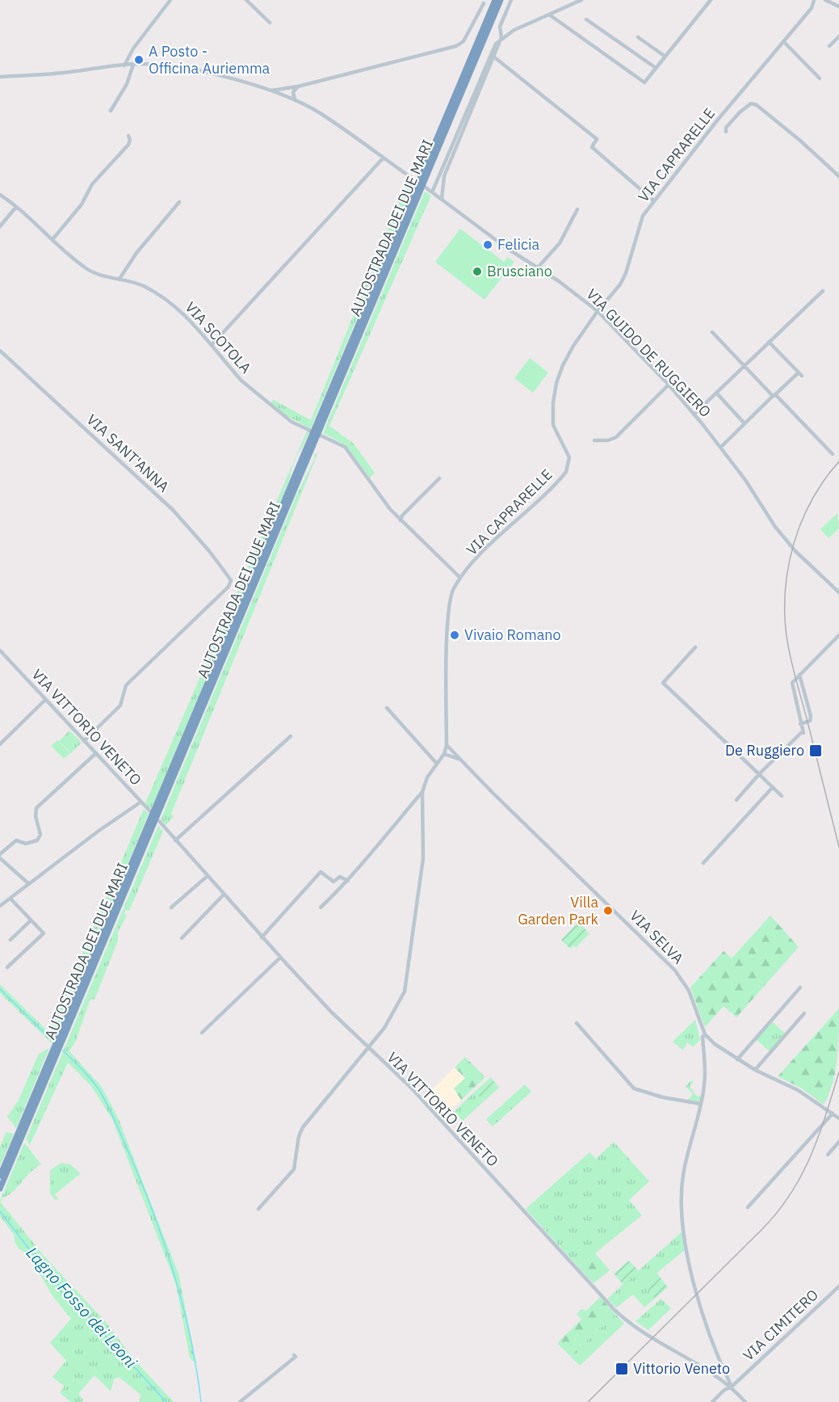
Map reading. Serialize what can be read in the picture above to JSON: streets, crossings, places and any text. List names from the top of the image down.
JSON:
{
  "streets": {
    "highway": ["AUTOSTRADA DEI DUE MARI"],
    "street": [
      "VIA CAPRARELLE",
      "VIA SCOTOLA",
      "VIA GUIDO DE RUGGIERO",
      "VIA SANT'ANNA",
      "VIA VITTORIO VENETO",
      "VIA SELVA",
      "VIA CIMITERO"
    ]
  },
  "crossings": [
    ["VIA CAPRARELLE", "VIA SCOTOLA"],
    ["VIA CAPRARELLE", "VIA GUIDO DE RUGGIERO"],
    ["VIA CAPRARELLE", "VIA SELVA"],
    ["VIA SANT'ANNA", "VIA VITTORIO VENETO"],
    ["VIA VITTORIO VENETO", "VIA CIMITERO"]
  ],
  "water": ["Lagno Fosso dei Leoni"],
  "places": {
    "other": [
      "A Posto - Officina Auriemma",
      "Felicia",
      "Brusciano",
      "Vivaio Romano",
      "Villa Garden Park"
    ],
    "transit": ["De Ruggiero", "Vittorio Veneto"]
  }
}
